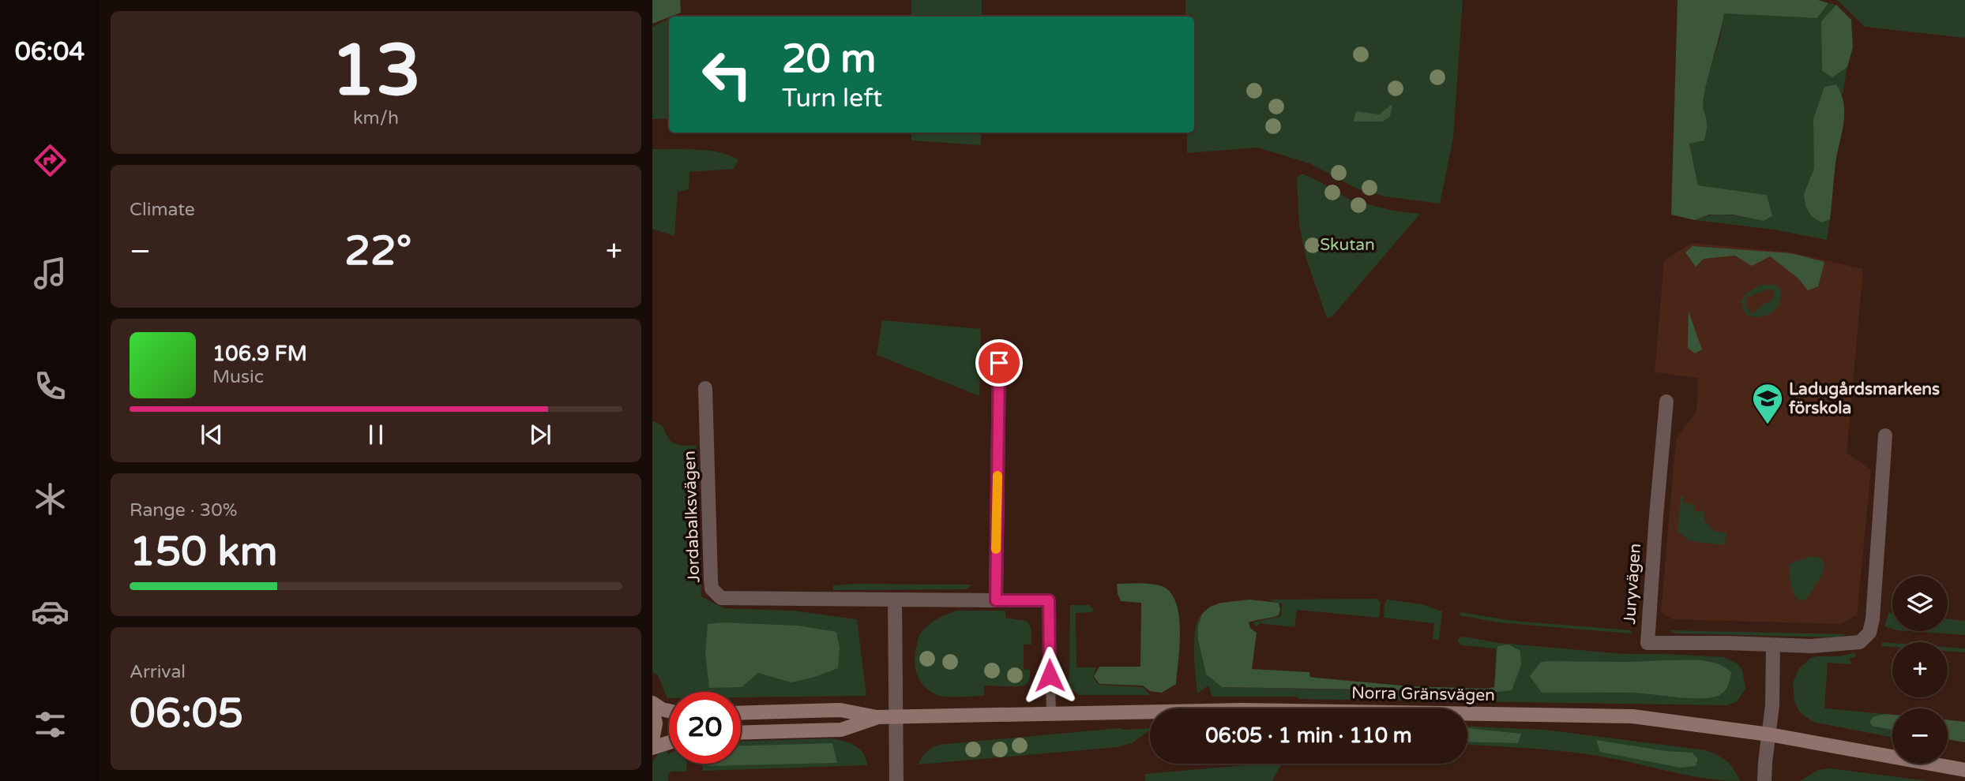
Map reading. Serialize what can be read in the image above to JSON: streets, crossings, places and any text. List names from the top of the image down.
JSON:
{
  "streets": {
    "street": ["Jordabalksvägen", "Juryvägen", "Norra Gränsvägen"]
  },
  "parks": ["Skutan"],
  "places": {
    "school or university": ["Ladugårdsmarkens förskola"]
  },
  "page": {
    "tabs": "06:04",
    "tile": [
      ["13", "km/h"],
      "Climate",
      ["Range · 30%", "150 km"],
      ["Arrival", "06:05"]
    ],
    "turn": ["20 m", "Turn left"],
    "heat": ["−", "22°", "+"],
    "song": ["106.9 FM", "Music"],
    "map_buttons": ["+", "−"],
    "limit": "20",
    "trip": "06:05 · 1 min · 110 m"
  }
}
